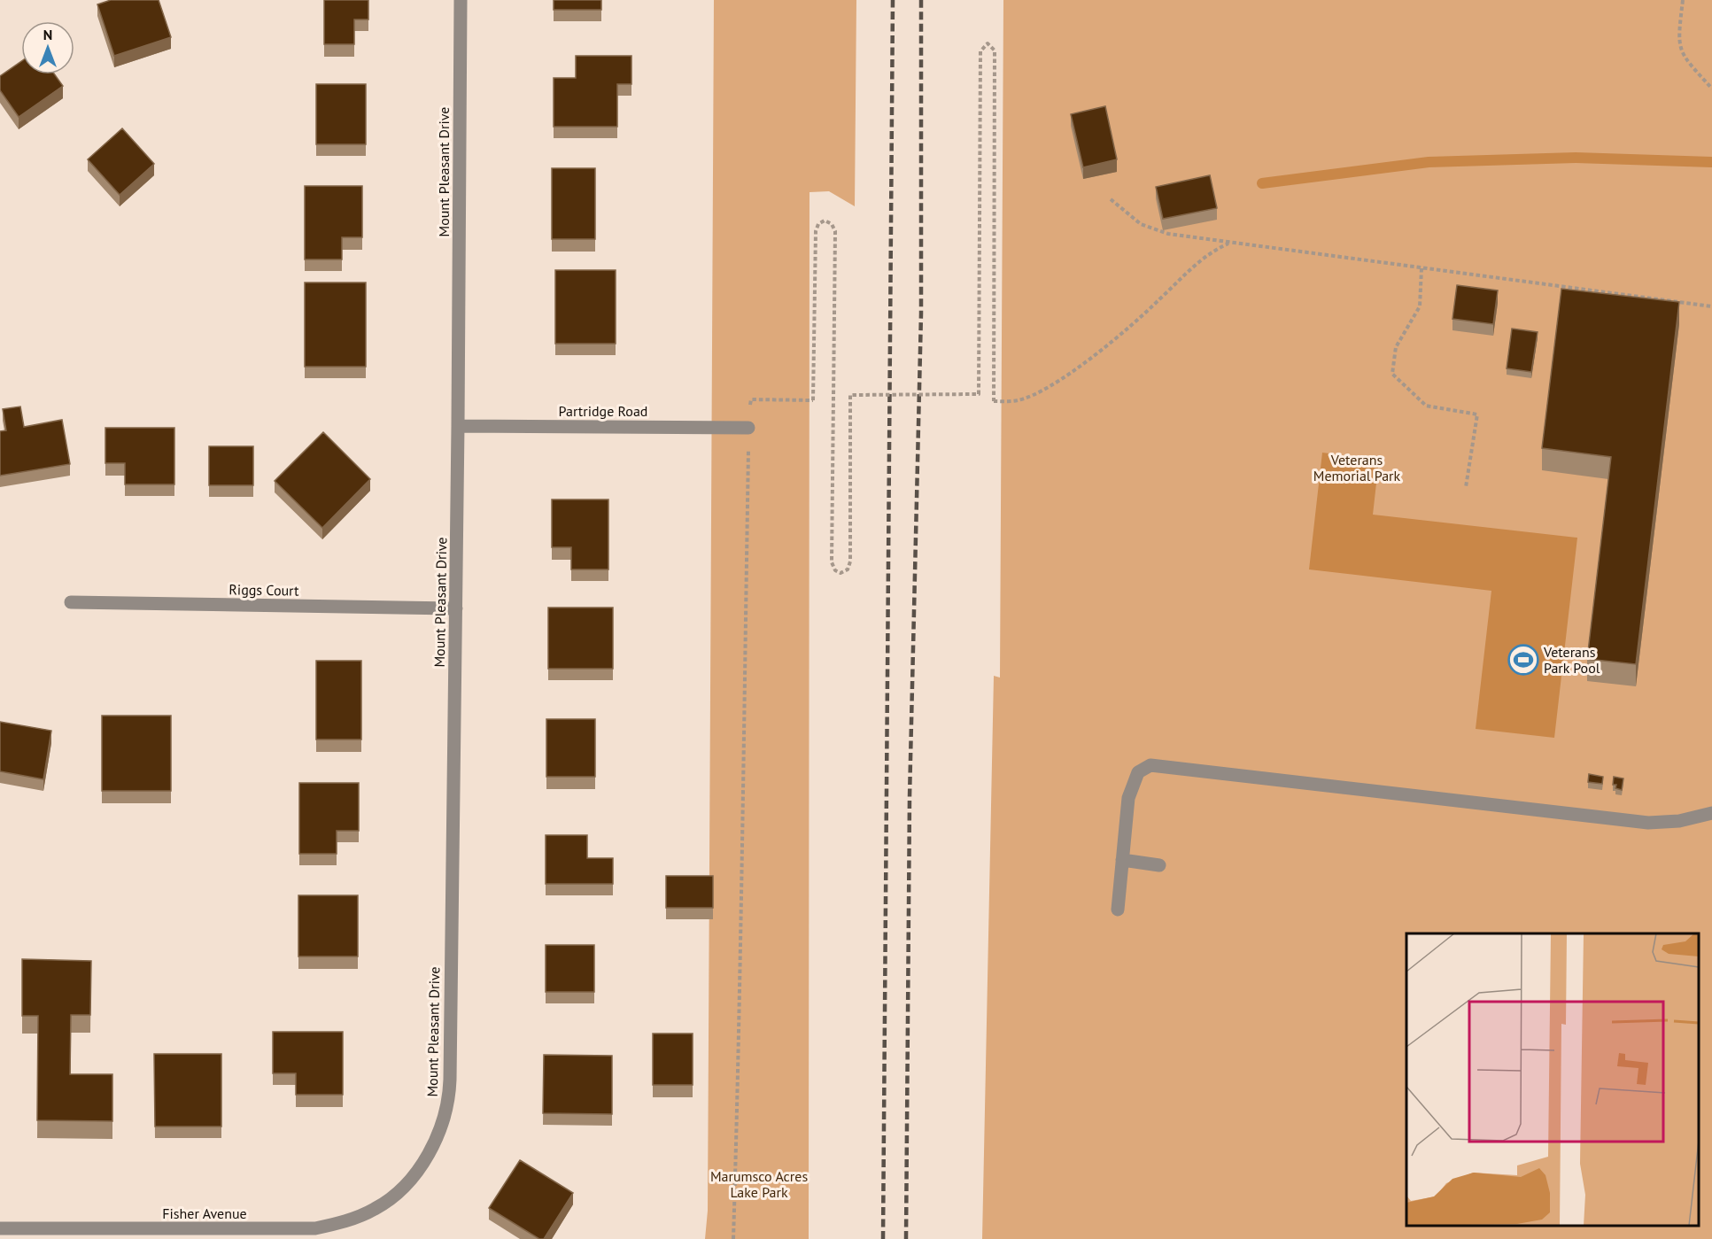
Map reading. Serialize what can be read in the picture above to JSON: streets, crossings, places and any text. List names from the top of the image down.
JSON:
{
  "streets": {
    "street": [
      "Mount Pleasant Drive",
      "Partridge Road",
      "Riggs Court",
      "Fisher Avenue"
    ]
  },
  "crossings": [
    ["Mount Pleasant Drive", "Partridge Road"],
    ["Mount Pleasant Drive", "Riggs Court"],
    ["Mount Pleasant Drive", "Fisher Avenue"]
  ],
  "parks": ["Veterans Memorial Park", "Marumsco Acres Lake Park"],
  "places": {
    "sports": ["Veterans Park Pool"]
  },
  "north": "top"
}
